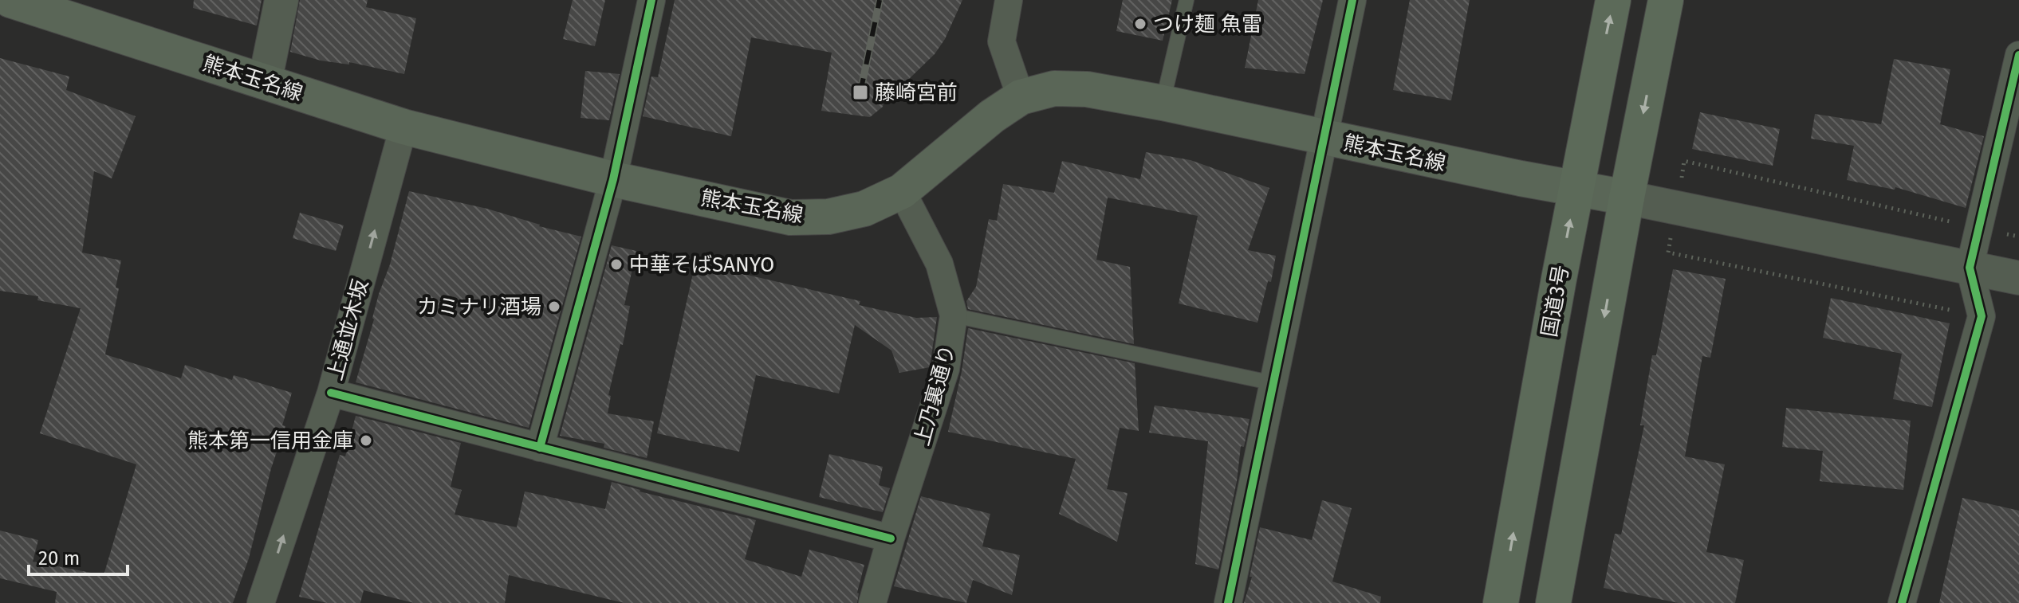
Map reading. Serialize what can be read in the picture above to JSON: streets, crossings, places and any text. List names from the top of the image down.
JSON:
{
  "streets": {
    "highway": ["国道3号"],
    "main road": ["熊本玉名線"],
    "street": ["上通並木坂", "上乃裏通り"]
  },
  "crossings": [
    ["熊本玉名線", "国道3号"],
    ["熊本玉名線", "上通並木坂"],
    ["熊本玉名線", "上乃裏通り"]
  ],
  "places": {
    "other": [
      "つけ麺 魚雷",
      "中華そばSANYO",
      "カミナリ酒場",
      "熊本第一信用金庫"
    ],
    "transit": ["藤崎宮前"]
  },
  "scale_bar": "20 m"
}
